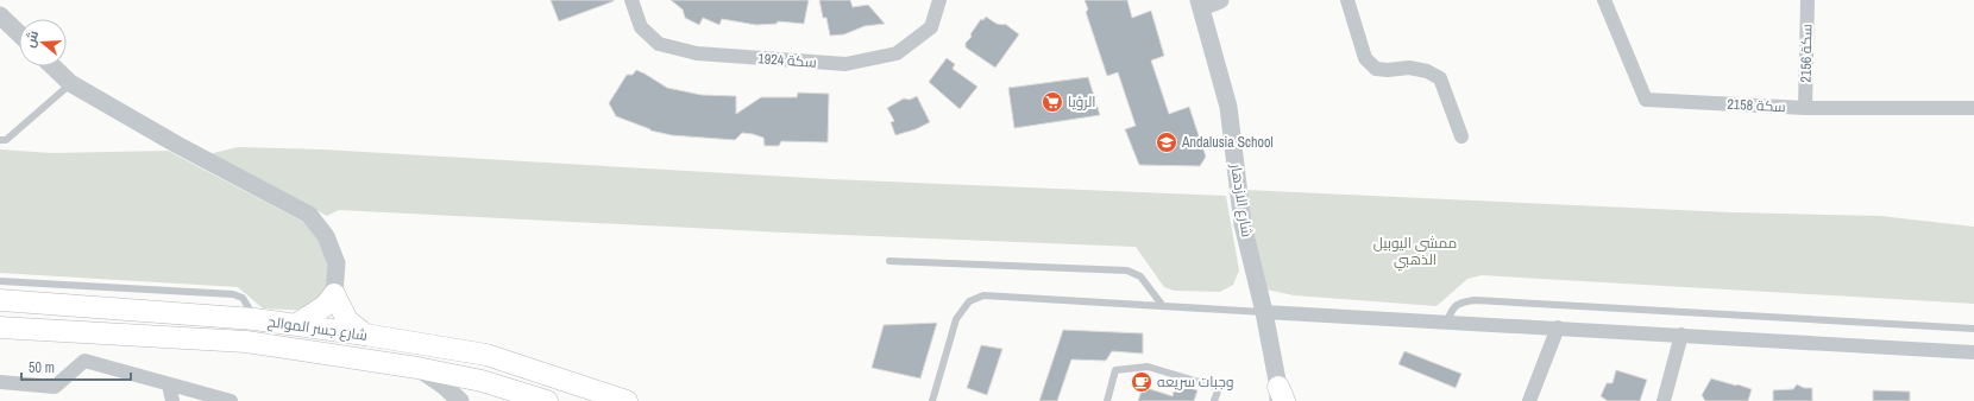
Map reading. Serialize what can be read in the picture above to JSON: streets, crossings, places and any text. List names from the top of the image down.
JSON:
{
  "streets": {
    "main road": ["شارع جسر الموالح"],
    "street": [
      "سكة 2156",
      "سكة 1924",
      "سكة 2158",
      "شارع الازدهار"
    ]
  },
  "crossings": [
    ["سكة 2156", "سكة 2158"]
  ],
  "parks": ["ممشى اليوبيل الذهبي"],
  "places": {
    "supermarket": ["الرؤيا"],
    "school or university": ["Andalusia School"],
    "cafe": ["وجبات سريعه"]
  },
  "scale_bar": "50 m",
  "north": "left"
}
